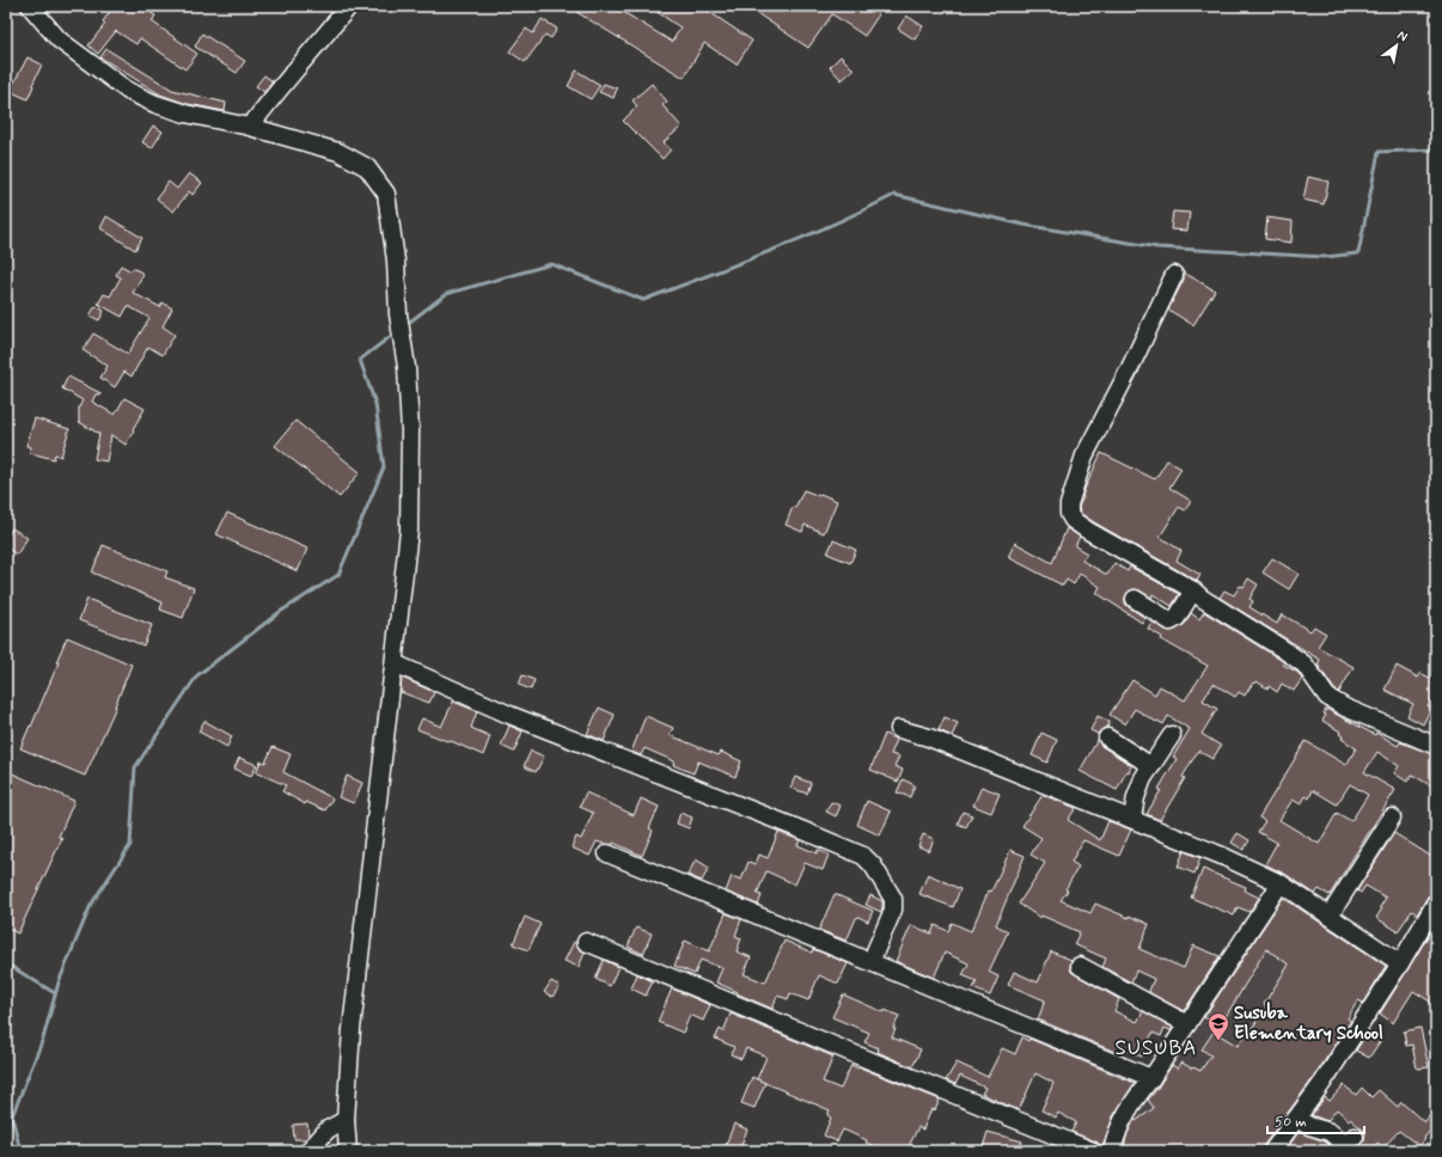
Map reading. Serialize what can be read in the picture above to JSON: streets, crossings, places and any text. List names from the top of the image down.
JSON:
{
  "districts": ["SUSUBA"],
  "places": {
    "school or university": ["Susuba Elementary School"]
  },
  "scale_bar": "50 m",
  "north": "top right"
}
